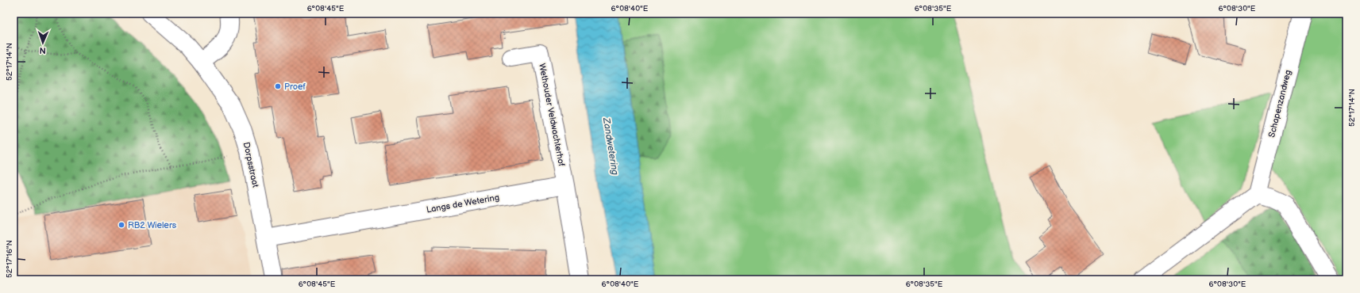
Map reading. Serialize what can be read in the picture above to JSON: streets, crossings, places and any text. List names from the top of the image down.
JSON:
{
  "streets": {
    "street": [
      "Schapenzandweg",
      "Wethouder Veldwachterhof",
      "Dorpsstraat",
      "Langs de Wetering"
    ]
  },
  "crossings": [
    ["Wethouder Veldwachterhof", "Langs de Wetering"],
    ["Dorpsstraat", "Langs de Wetering"]
  ],
  "water": ["Zandwetering"],
  "places": ["Proef", "RB2 Wielers"],
  "north": "bottom",
  "coordinates": [
    "6°08'45\"E",
    "6°08'40\"E",
    "6°08'35\"E",
    "6°08'30\"E",
    "52°17'14\"N",
    "52°17'16\"N"
  ]
}
